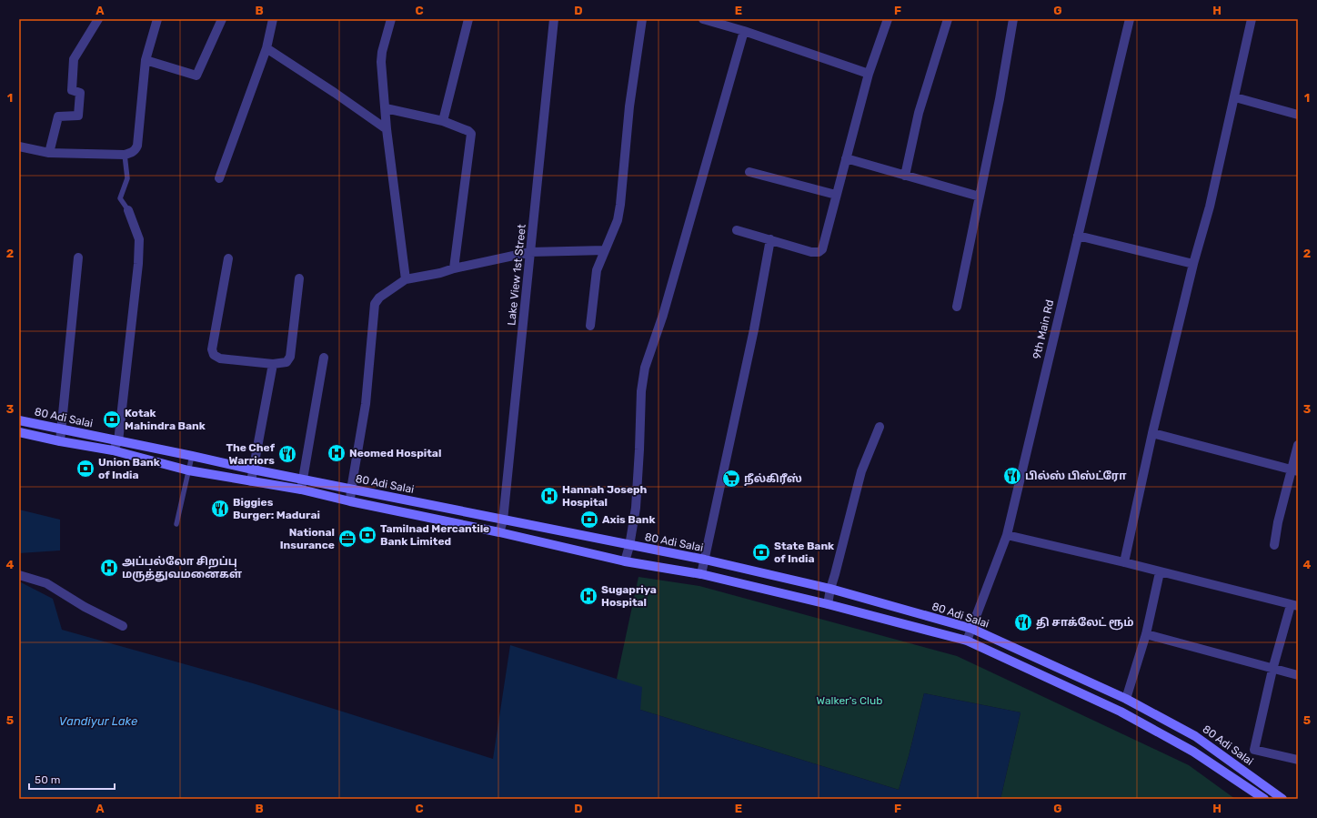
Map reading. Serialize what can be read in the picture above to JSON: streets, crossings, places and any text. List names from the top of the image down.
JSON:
{
  "streets": {
    "main road": ["80 Adi Salai"],
    "street": ["Lake View 1st Street", "9th Main Rd"]
  },
  "crossings": [
    ["Lake View 1st Street", "80 Adi Salai"],
    ["9th Main Rd", "80 Adi Salai"]
  ],
  "water": ["Vandiyur Lake"],
  "parks": ["Walker's Club"],
  "places": {
    "bank": [
      "Kotak Mahindra Bank",
      "Union Bank of India",
      "Axis Bank",
      "Tamilnad Mercantile Bank Limited",
      "State Bank of India"
    ],
    "hospital": [
      "Neomed Hospital",
      "Hannah Joseph Hospital",
      "அப்பல்லோ சிறப்பு மருத்துவமனைகள்",
      "Sugapriya Hospital"
    ],
    "restaurant": [
      "The Chef Warriors",
      "பில்ஸ் பிஸ்ட்ரோ",
      "Biggies Burger: Madurai",
      "தி சாக்லேட் ரூம்"
    ],
    "supermarket": ["நீல்கிரீஸ்"],
    "office": ["National Insurance"]
  },
  "scale_bar": "50 m",
  "grid": {
    "columns": [
      "A",
      "B",
      "C",
      "D",
      "E",
      "F",
      "G",
      "H"
    ],
    "rows": [
      "1",
      "2",
      "3",
      "4",
      "5"
    ]
  }
}
